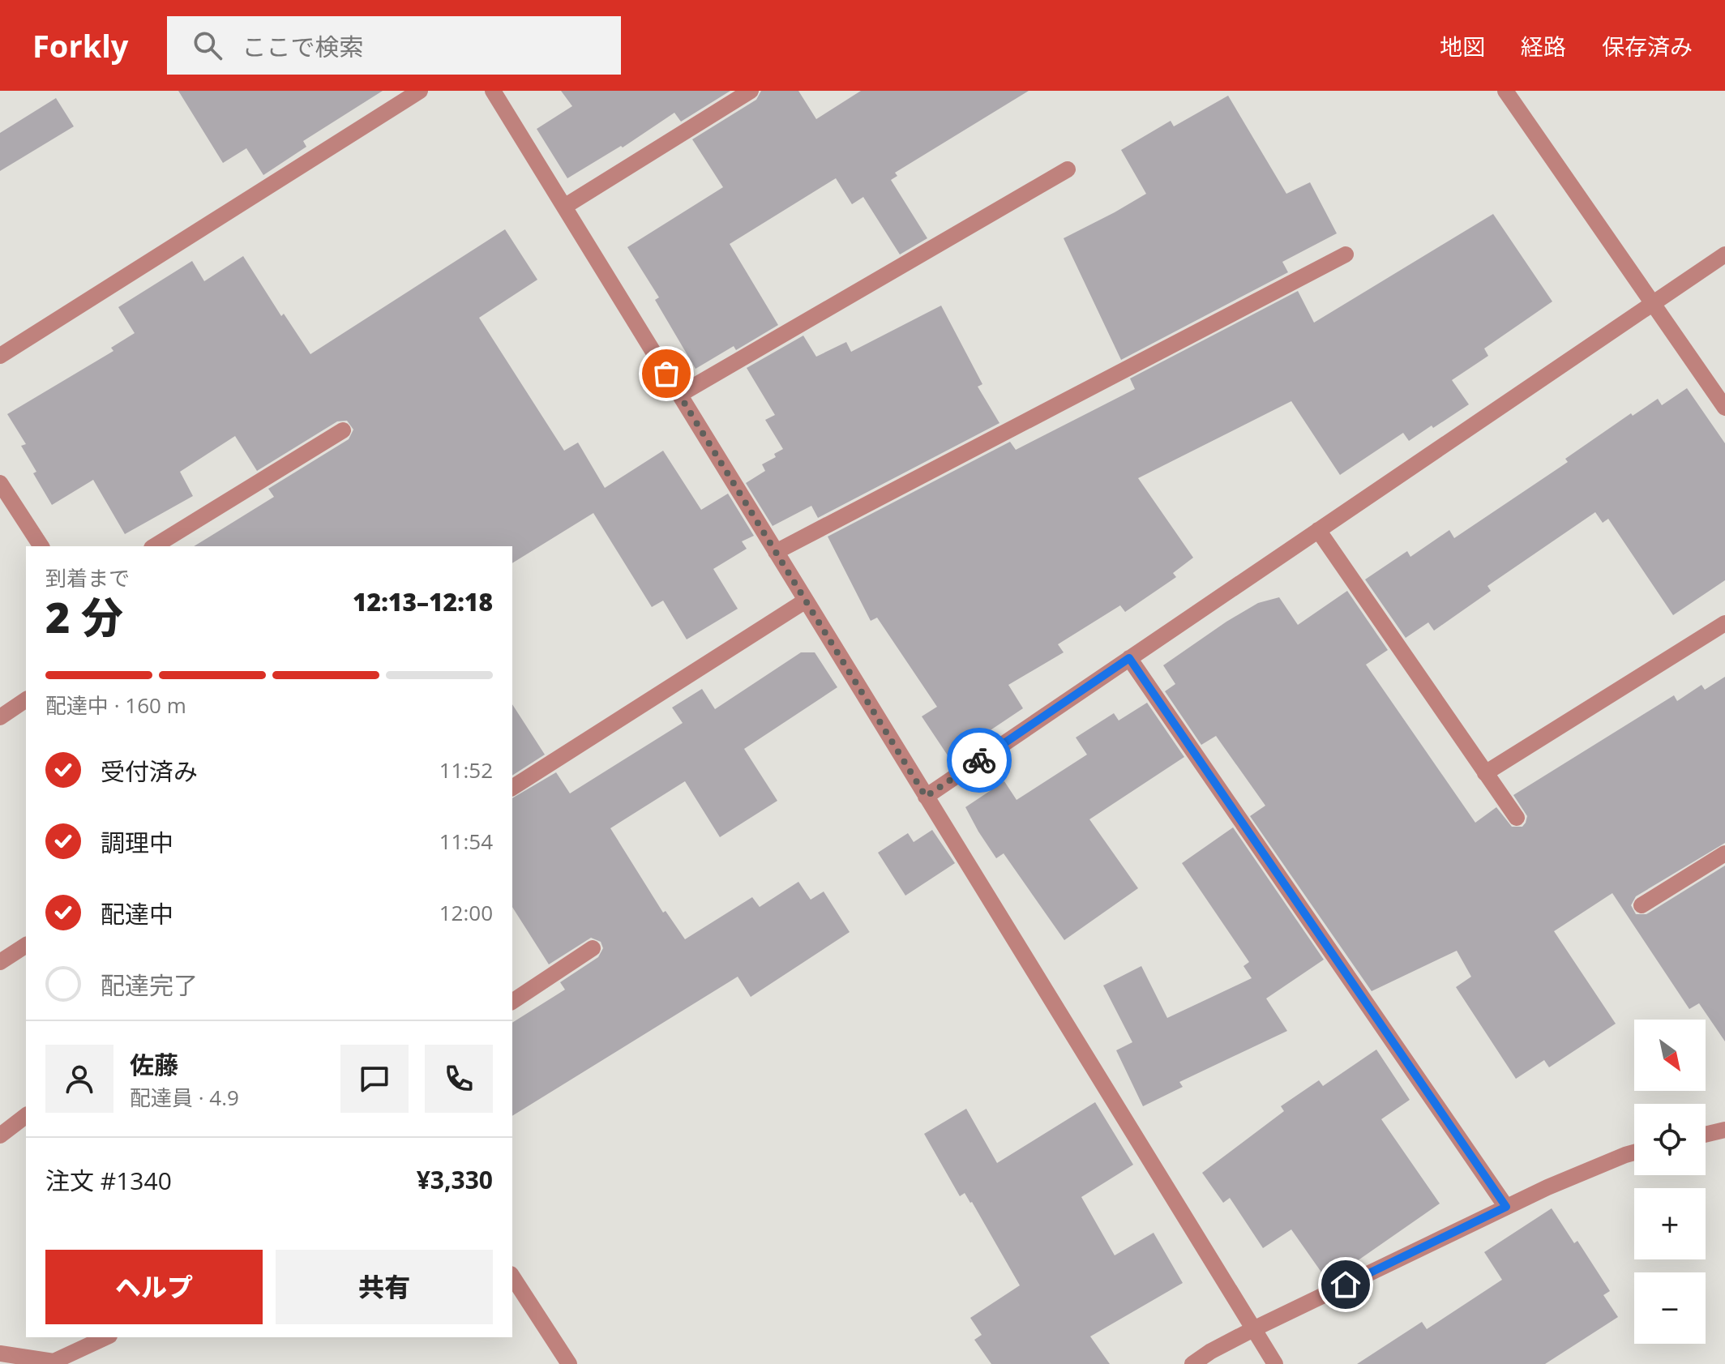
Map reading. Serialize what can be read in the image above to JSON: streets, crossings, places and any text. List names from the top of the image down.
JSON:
{
  "north": "bottom right",
  "page": {
    "header": "Forkly",
    "search": "ここで検索",
    "nav": ["地図", "経路", "保存済み"],
    "heading": ["2 分", "到着まで", "12:13–12:18"],
    "panel": [
      "佐藤",
      "配達員 · 4.9",
      "注文 #1340",
      "¥3,330"
    ],
    "bar": "配達中 · 160 m",
    "list": [
      ["受付済み", "11:52"],
      ["調理中", "11:54"],
      ["配達中", "12:00"],
      "配達完了"
    ],
    "map_buttons": ["+", "−"],
    "buttons": ["ヘルプ", "共有"]
  }
}
